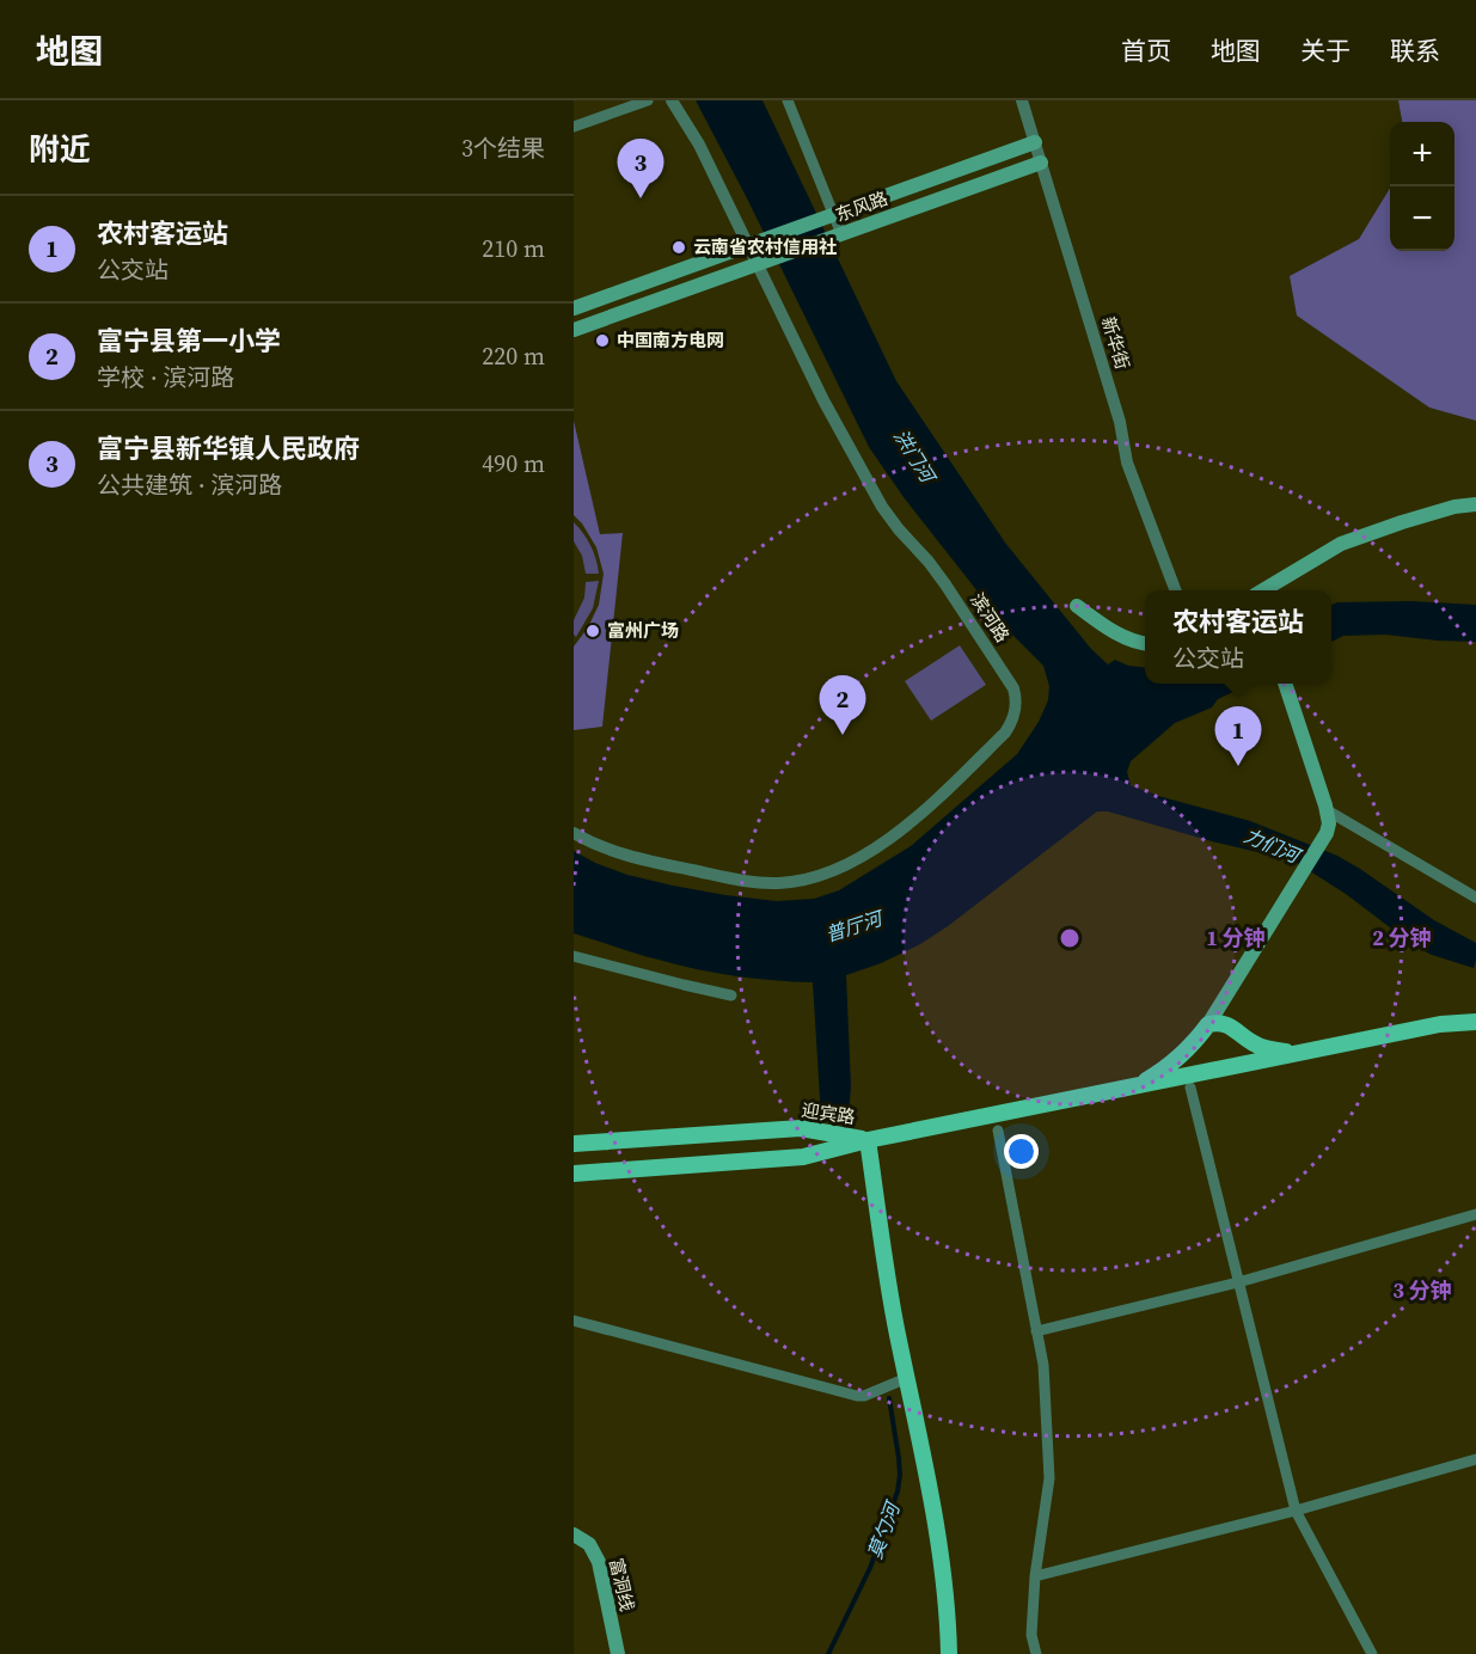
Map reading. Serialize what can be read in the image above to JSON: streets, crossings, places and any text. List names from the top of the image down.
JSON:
{
  "streets": {
    "main road": ["东风路", "迎宾路", "富洞线"],
    "street": ["新华街", "滨河路"]
  },
  "crossings": [
    ["东风路", "新华街"],
    ["东风路", "滨河路"]
  ],
  "water": [
    "洪门河",
    "力们河",
    "普厅河",
    "莫勺河"
  ],
  "places": ["云南省农村信用社", "中国南方电网", "富州广场"],
  "page": {
    "header": "地图",
    "nav": [
      "首页",
      "地图",
      "关于",
      "联系"
    ],
    "heading": ["附近", "3个结果"],
    "map_buttons": ["+", "−"],
    "pins": ["3", "2", "1"],
    "list": [
      {
        "mark": "1",
        "name": "农村客运站",
        "note": "公交站",
        "value": "210 m"
      },
      {
        "mark": "2",
        "name": "富宁县第一小学",
        "note": "学校 · 滨河路",
        "value": "220 m"
      },
      {
        "mark": "3",
        "name": "富宁县新华镇人民政府",
        "note": "公共建筑 · 滨河路",
        "value": "490 m"
      }
    ],
    "popup": ["农村客运站", "公交站"]
  },
  "rings": ["1 分钟", "2 分钟", "3 分钟"]
}
